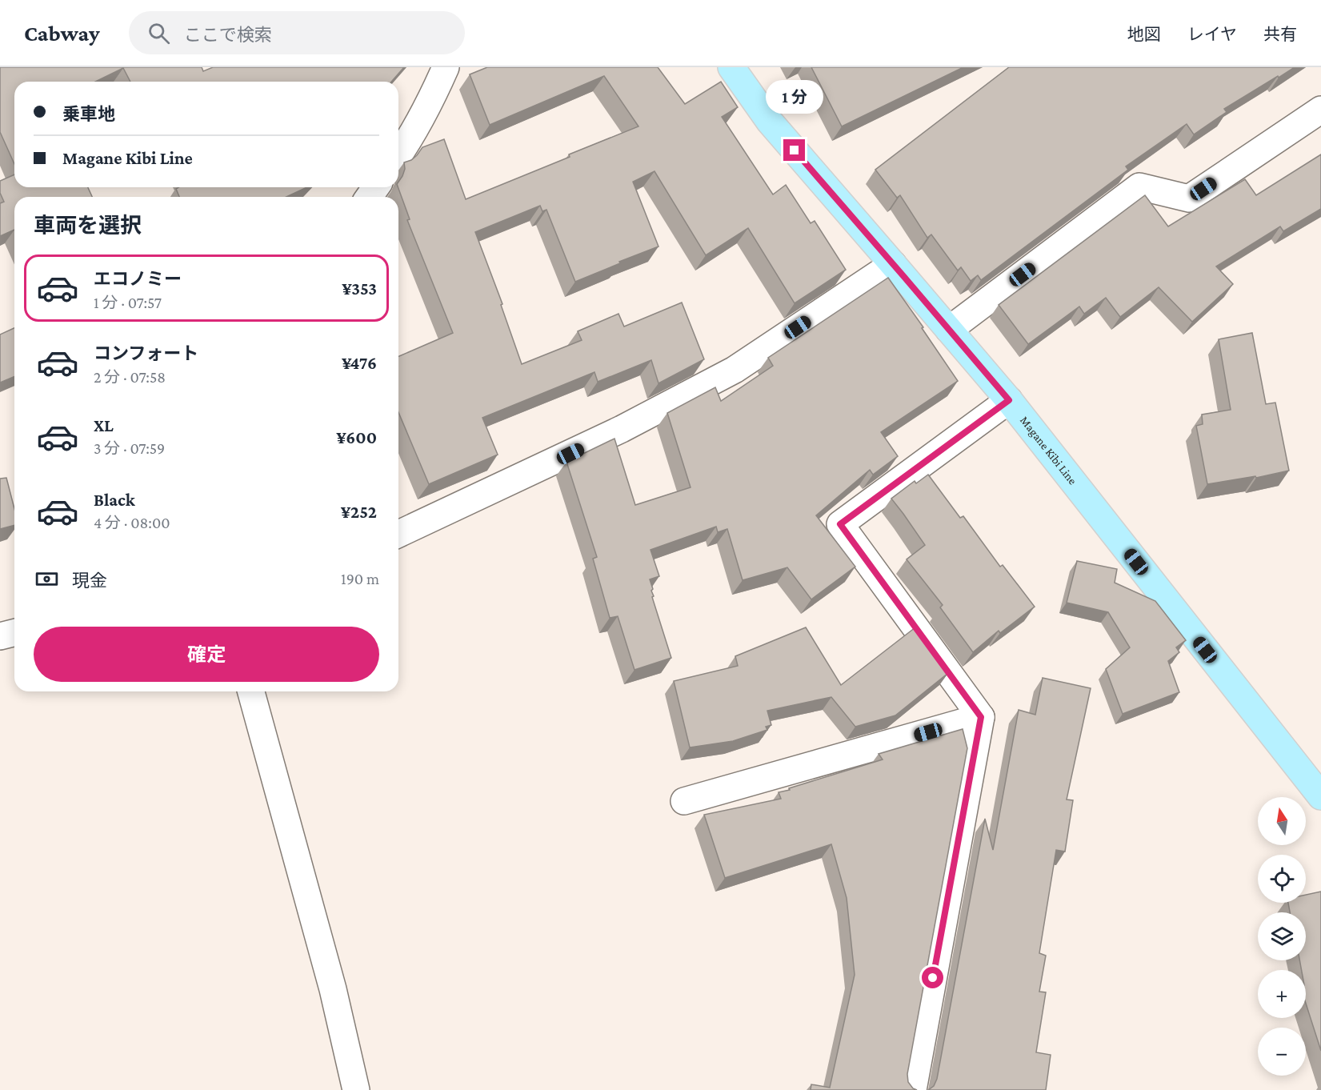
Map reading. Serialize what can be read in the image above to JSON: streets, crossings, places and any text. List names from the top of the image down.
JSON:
{
  "streets": {
    "main road": ["Magane Kibi Line"]
  },
  "north": "top",
  "page": {
    "header": "Cabway",
    "search": "ここで検索",
    "nav": ["地図", "レイヤ", "共有"],
    "bubble": "1 分",
    "banner": ["乗車地", "Magane Kibi Line"],
    "heading": "車両を選択",
    "list": [
      {
        "name": "エコノミー",
        "note": "1 分 · 07:57",
        "value": "¥353"
      },
      {
        "name": "コンフォート",
        "note": "2 分 · 07:58",
        "value": "¥476"
      },
      {
        "name": "XL",
        "note": "3 分 · 07:59",
        "value": "¥600"
      },
      {
        "name": "Black",
        "note": "4 分 · 08:00",
        "value": "¥252"
      }
    ],
    "pay": ["現金", "190 m"],
    "buttons": "確定",
    "map_buttons": ["+", "−"]
  }
}
